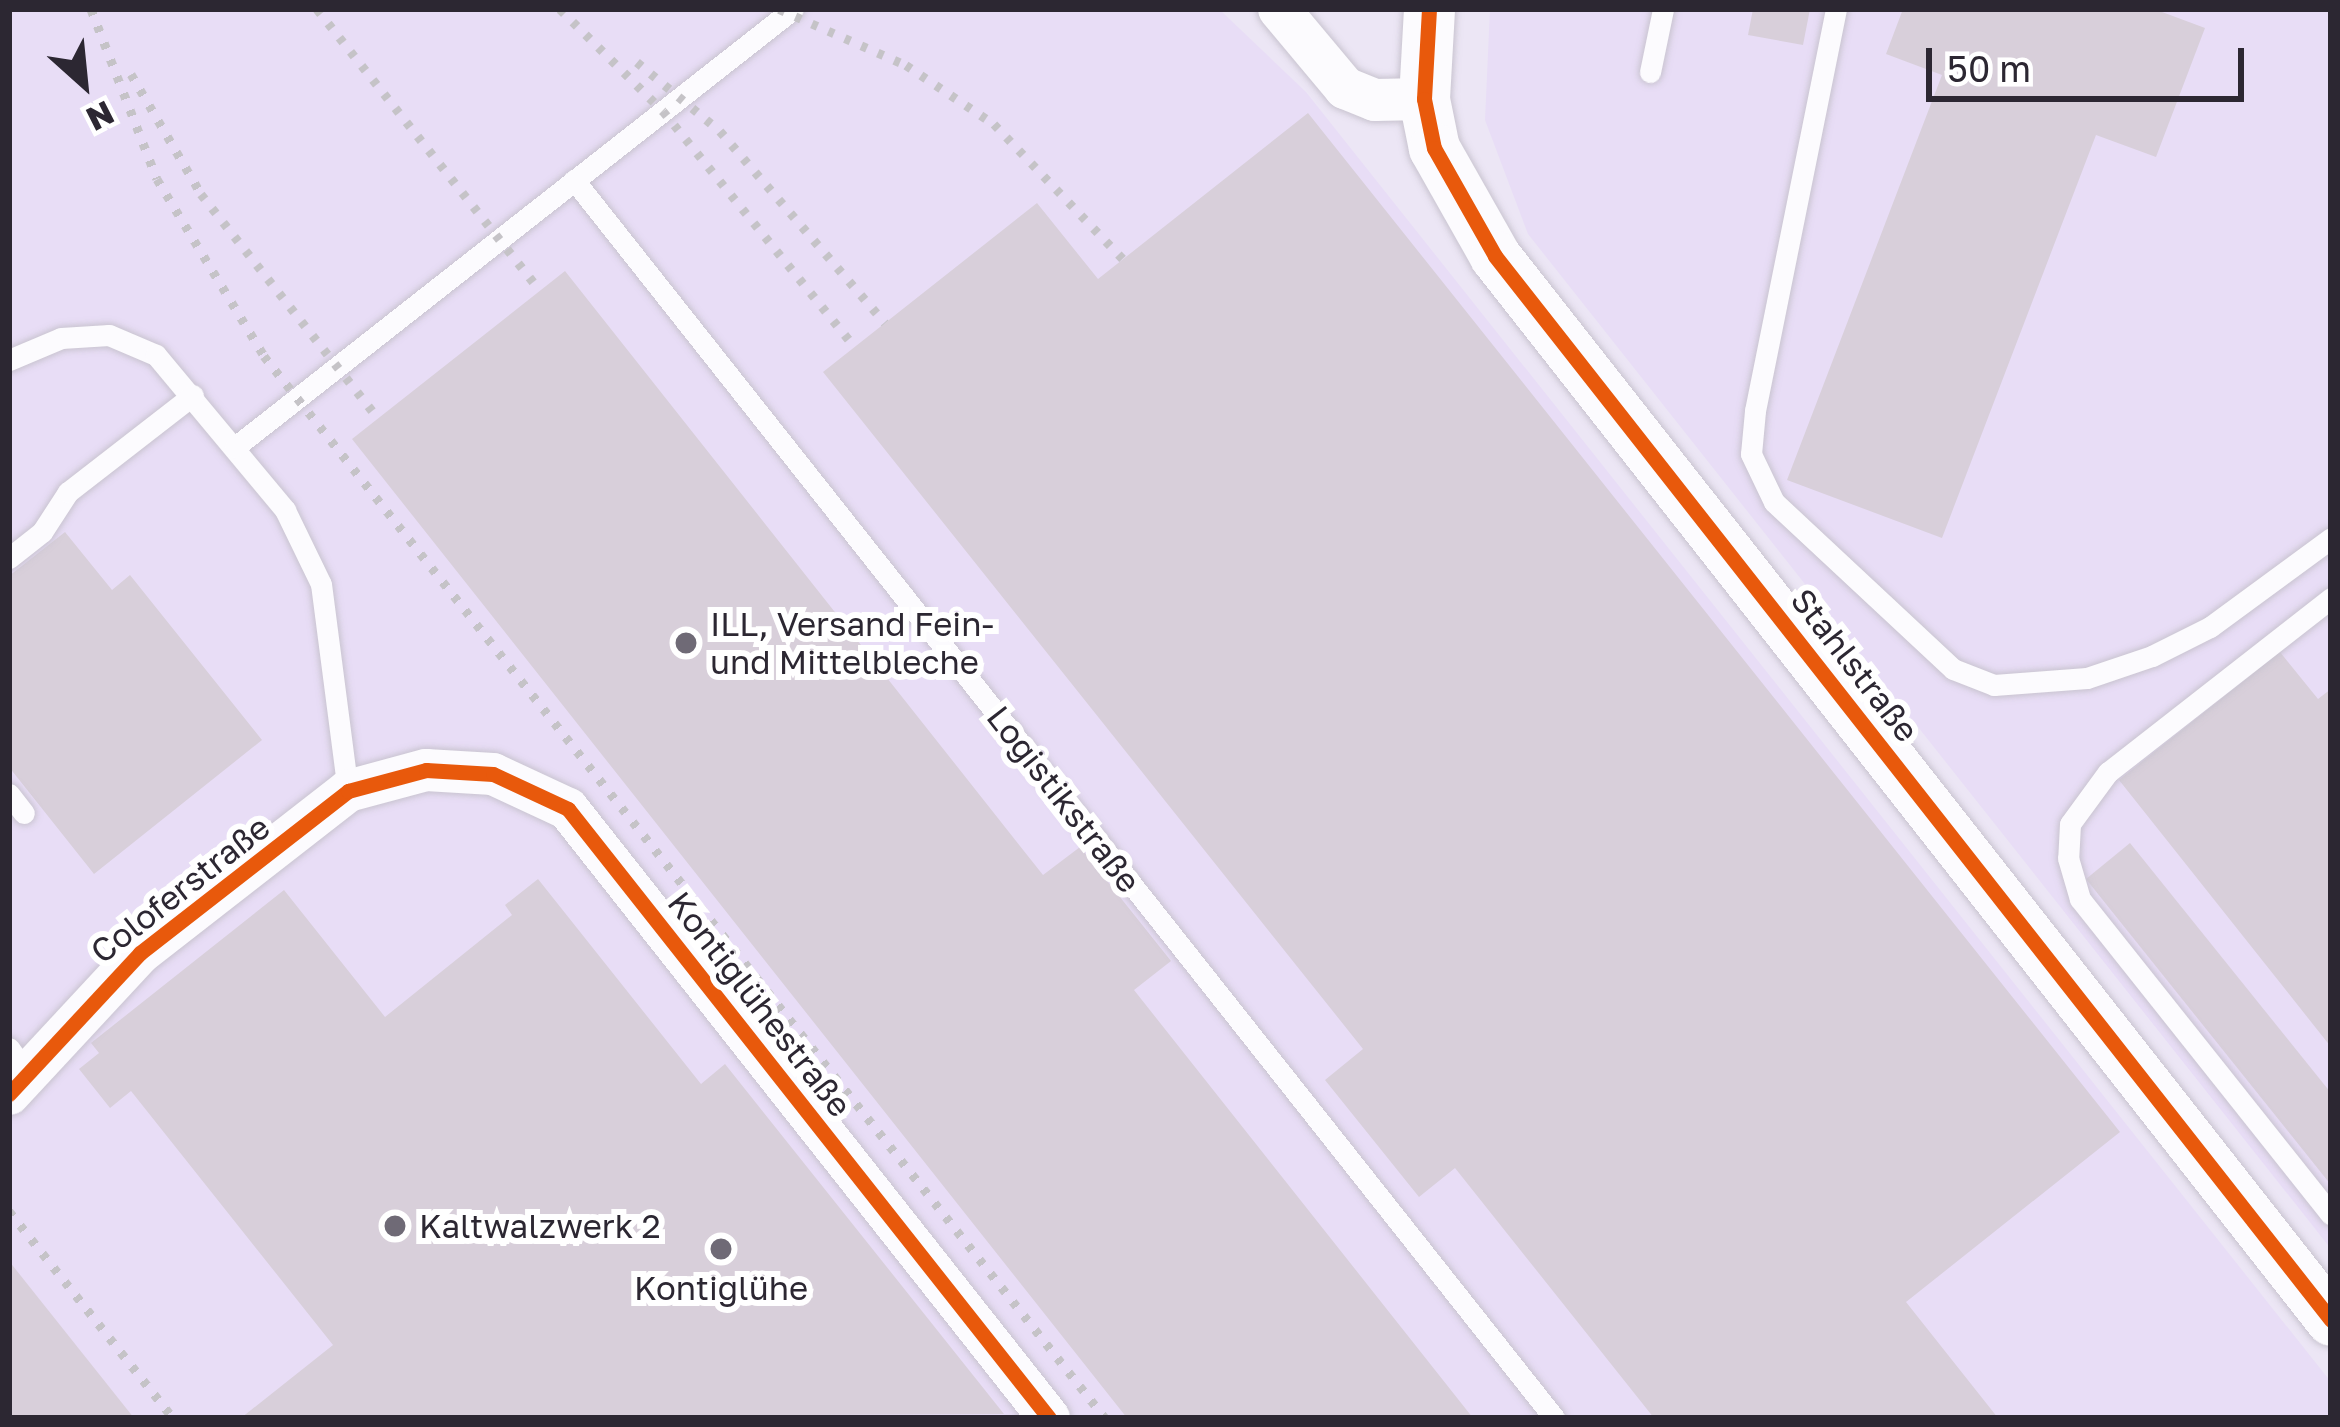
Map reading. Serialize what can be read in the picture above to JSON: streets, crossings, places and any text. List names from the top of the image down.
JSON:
{
  "streets": {
    "street": ["Stahlstraße", "Coloferstraße", "Kontiglühestraße"],
    "lane": ["Logistikstraße"]
  },
  "crossings": [
    ["Coloferstraße", "Kontiglühestraße"]
  ],
  "places": ["ILL, Versand Fein- und Mittelbleche", "Kaltwalzwerk 2", "Kontiglühe"],
  "scale_bar": "50 m",
  "north": "bottom right"
}
